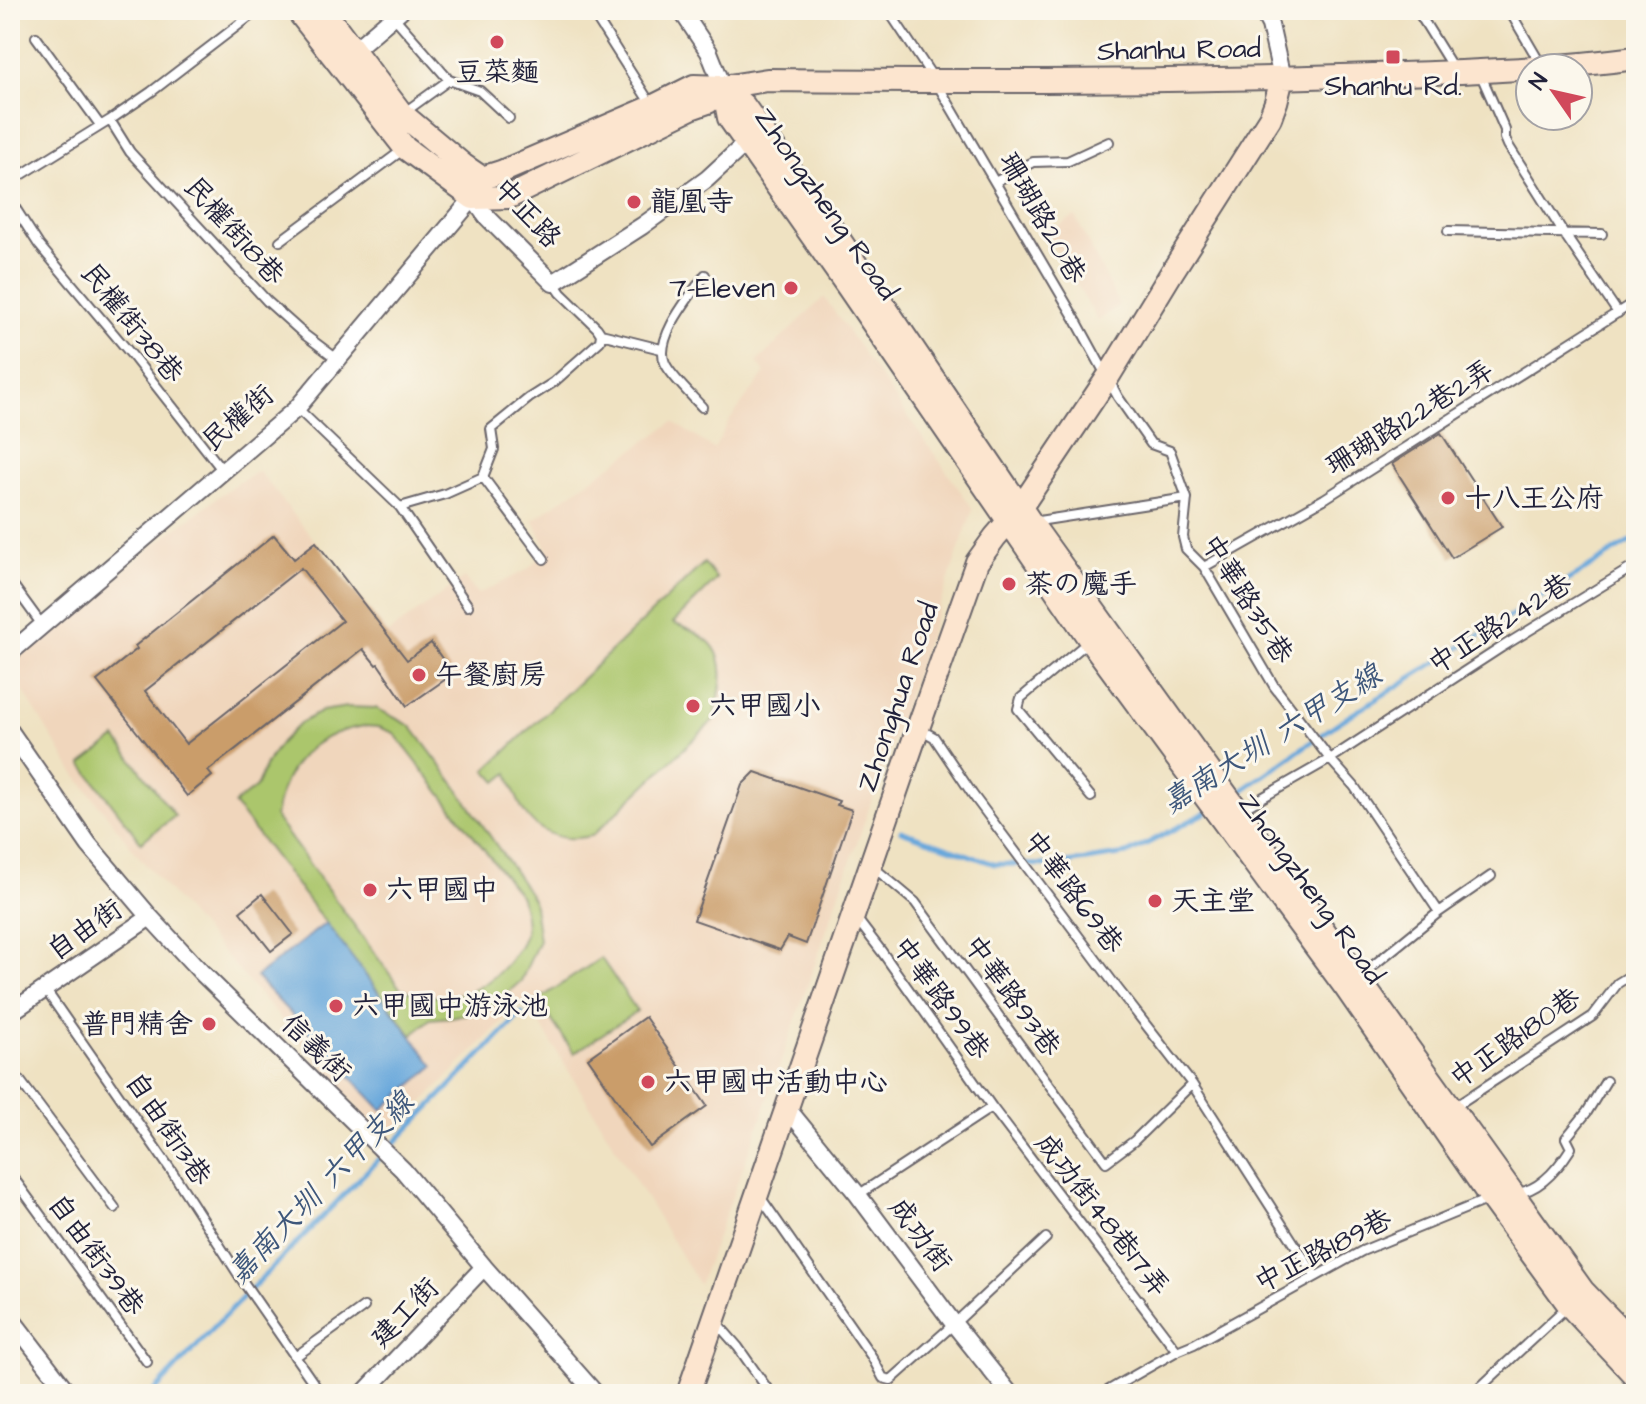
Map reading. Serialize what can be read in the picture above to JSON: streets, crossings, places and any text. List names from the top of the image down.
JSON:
{
  "streets": {
    "main road": [
      "Shanhu Road",
      "Zhongzheng Road",
      "中正路",
      "民權街",
      "Zhonghua Road"
    ],
    "street": [
      "自由街",
      "信義街",
      "成功街",
      "建工街"
    ],
    "lane": [
      "珊瑚路20巷",
      "民權街18巷",
      "民權街38巷",
      "珊瑚路122巷2弄",
      "中華路35巷",
      "中正路242巷",
      "中華路69巷",
      "中華路93巷",
      "中華路99巷",
      "中正路180巷",
      "自由街13巷",
      "成功街48巷17弄",
      "中正路189巷",
      "自由街39巷"
    ]
  },
  "crossings": [
    ["Shanhu Road", "Zhongzheng Road"],
    ["Shanhu Road", "珊瑚路20巷"],
    ["Shanhu Road", "民權街"],
    ["Shanhu Road", "Zhonghua Road"],
    ["Zhongzheng Road", "中正路"],
    ["Zhongzheng Road", "民權街"],
    ["Zhongzheng Road", "中正路242巷"],
    ["Zhongzheng Road", "Zhonghua Road"],
    ["Zhongzheng Road", "中正路180巷"],
    ["Zhongzheng Road", "中正路189巷"],
    ["中正路", "民權街"],
    ["珊瑚路20巷", "中華路35巷"],
    ["珊瑚路20巷", "Zhonghua Road"],
    ["民權街18巷", "民權街"],
    ["民權街38巷", "民權街"],
    ["珊瑚路122巷2弄", "中華路35巷"],
    ["中華路35巷", "中正路242巷"],
    ["中華路35巷", "Zhonghua Road"],
    ["Zhonghua Road", "中華路69巷"],
    ["Zhonghua Road", "中華路93巷"],
    ["Zhonghua Road", "中華路99巷"],
    ["Zhonghua Road", "成功街"],
    ["中華路69巷", "中華路93巷"],
    ["中華路69巷", "中正路189巷"],
    ["自由街", "信義街"],
    ["自由街", "自由街13巷"],
    ["中華路99巷", "成功街48巷17弄"],
    ["信義街", "建工街"],
    ["成功街48巷17弄", "中正路189巷"]
  ],
  "water": ["嘉南大圳 六甲支線"],
  "places": {
    "other": [
      "豆菜麵",
      "龍凰寺",
      "7-Eleven",
      "十八王公府",
      "茶の魔手",
      "午餐廚房",
      "六甲國小",
      "六甲國中",
      "天主堂",
      "六甲國中游泳池",
      "普門精舍",
      "六甲國中活動中心"
    ],
    "transit": ["Shanhu Rd."]
  },
  "north": "top left"
}
